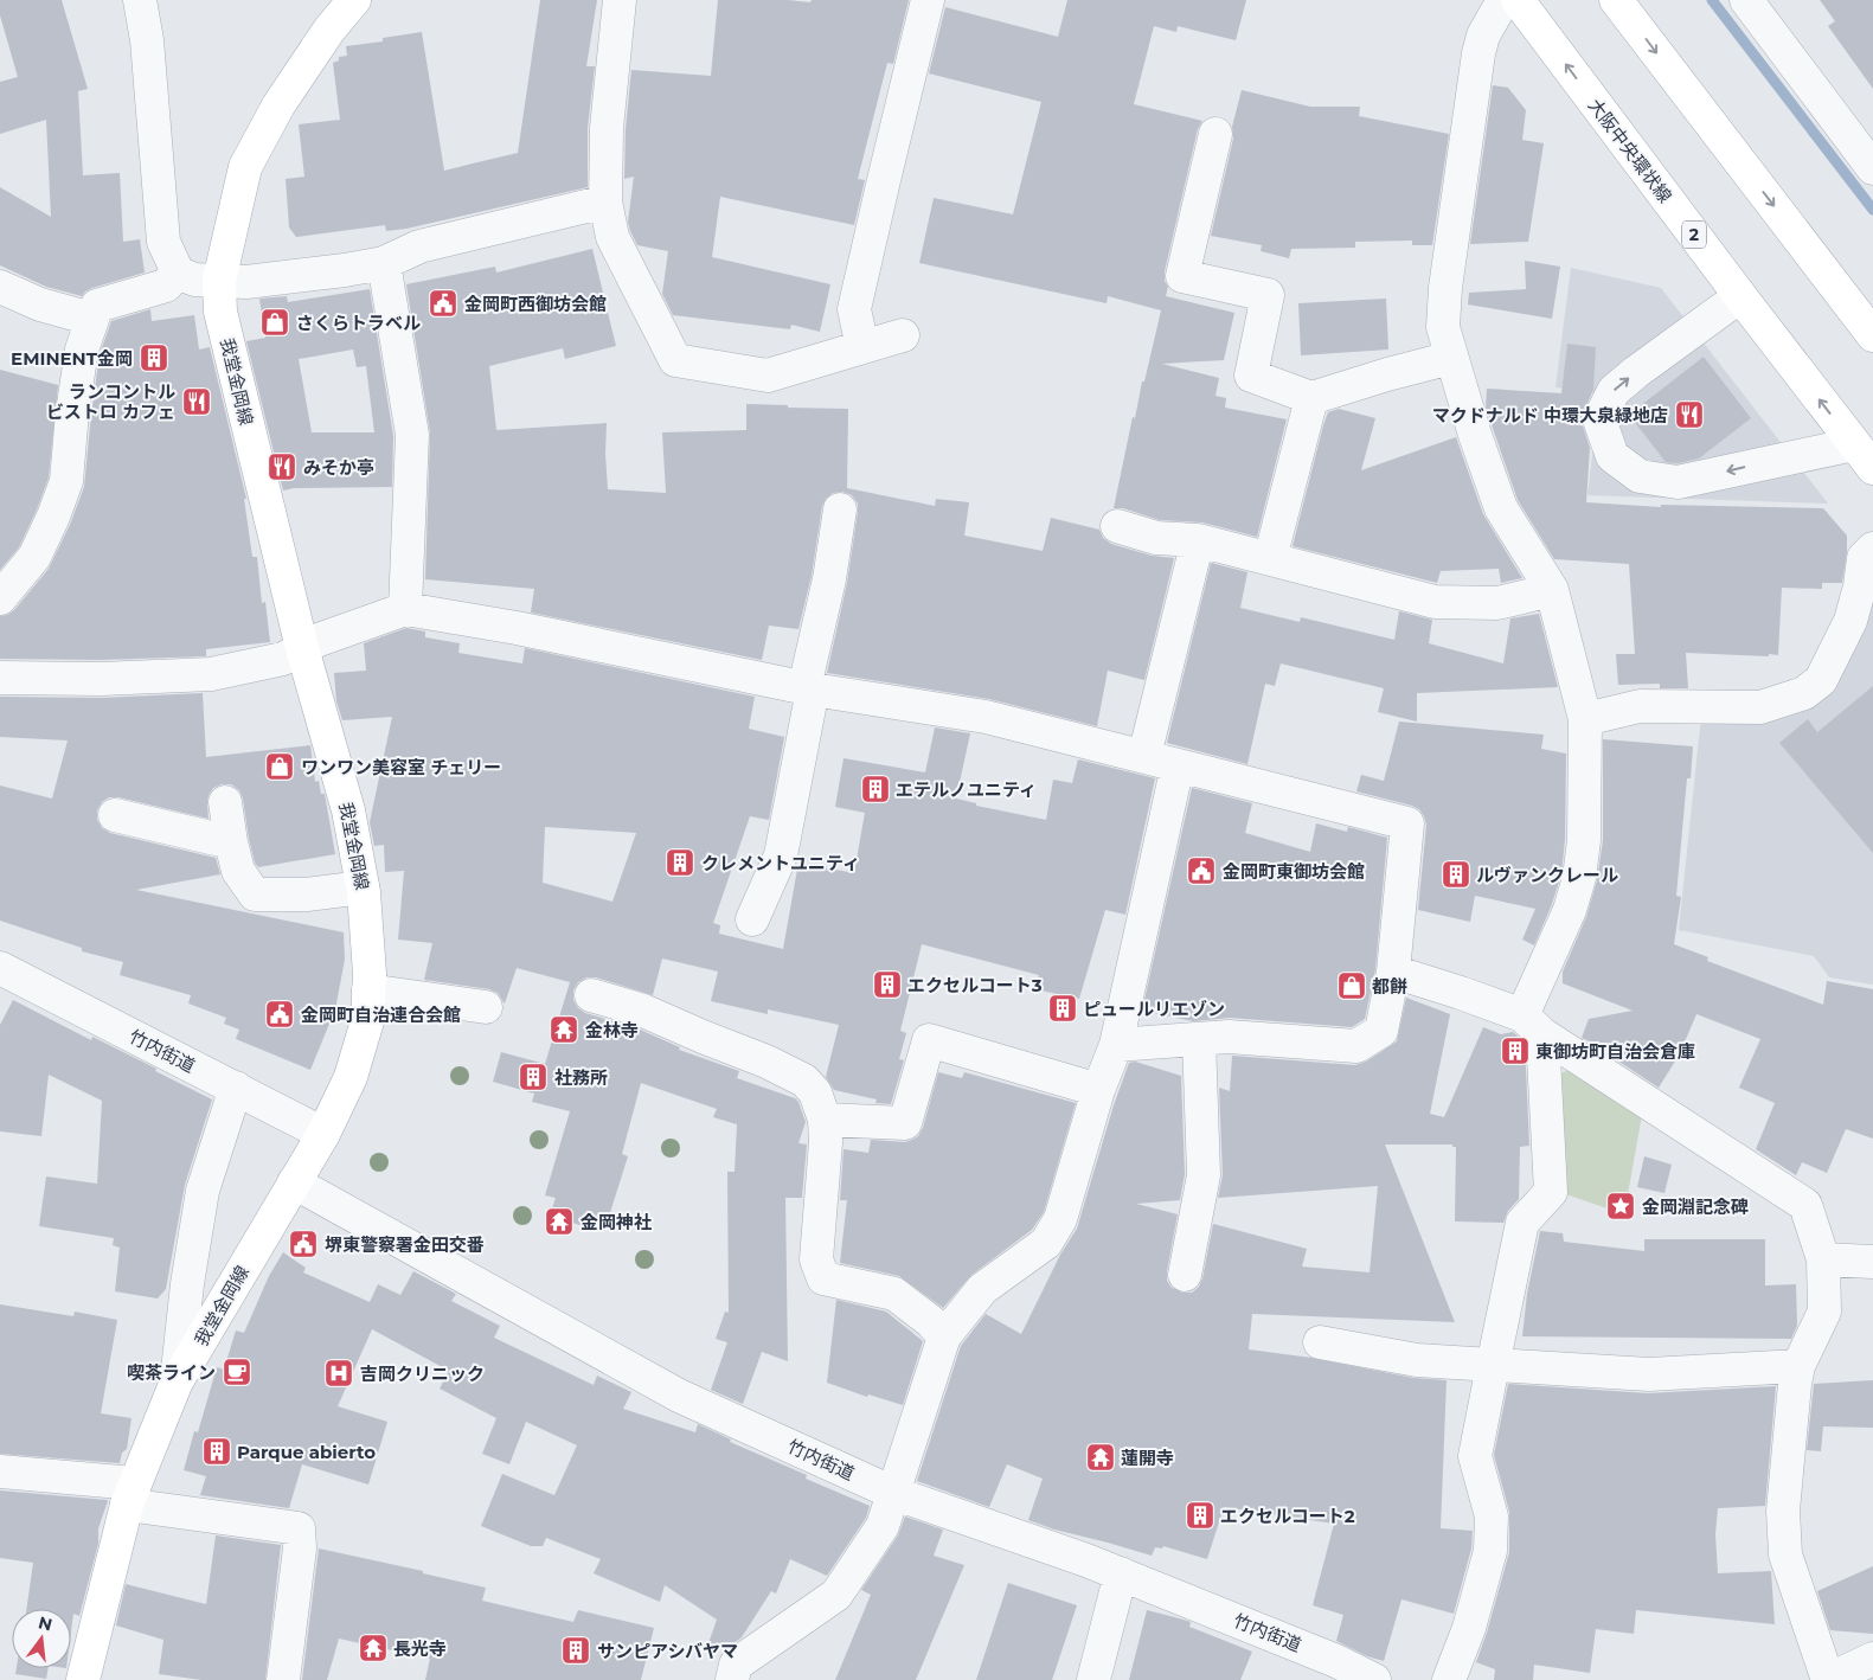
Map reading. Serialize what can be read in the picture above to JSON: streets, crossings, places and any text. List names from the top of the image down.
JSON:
{
  "streets": {
    "main road": ["大阪中央環状線", "2", "我堂金岡線"],
    "street": ["竹内街道"]
  },
  "crossings": [
    ["我堂金岡線", "竹内街道"]
  ],
  "places": {
    "public building": [
      "金岡町西御坊会館",
      "金岡町東御坊会館",
      "金岡町自治連合会館",
      "堺東警察署金田交番"
    ],
    "shop": ["さくらトラベル", "ワンワン美容室 チェリー", "都餅"],
    "building": [
      "EMINENT金岡",
      "エテルノユニティ",
      "クレメントユニティ",
      "ルヴァンクレール",
      "エクセルコート3",
      "ピュールリエゾン",
      "東御坊町自治会倉庫",
      "社務所",
      "Parque abierto",
      "エクセルコート2",
      "サンピアシバヤマ"
    ],
    "restaurant": ["ランコントル ビストロ カフェ", "マクドナルド 中環大泉緑地店", "みそか亭"],
    "temple": [
      "金林寺",
      "金岡神社",
      "蓮開寺",
      "長光寺"
    ],
    "place": ["金岡淵記念碑"],
    "cafe": ["喫茶ライン"],
    "hospital": ["吉岡クリニック"]
  },
  "north": "top"
}
